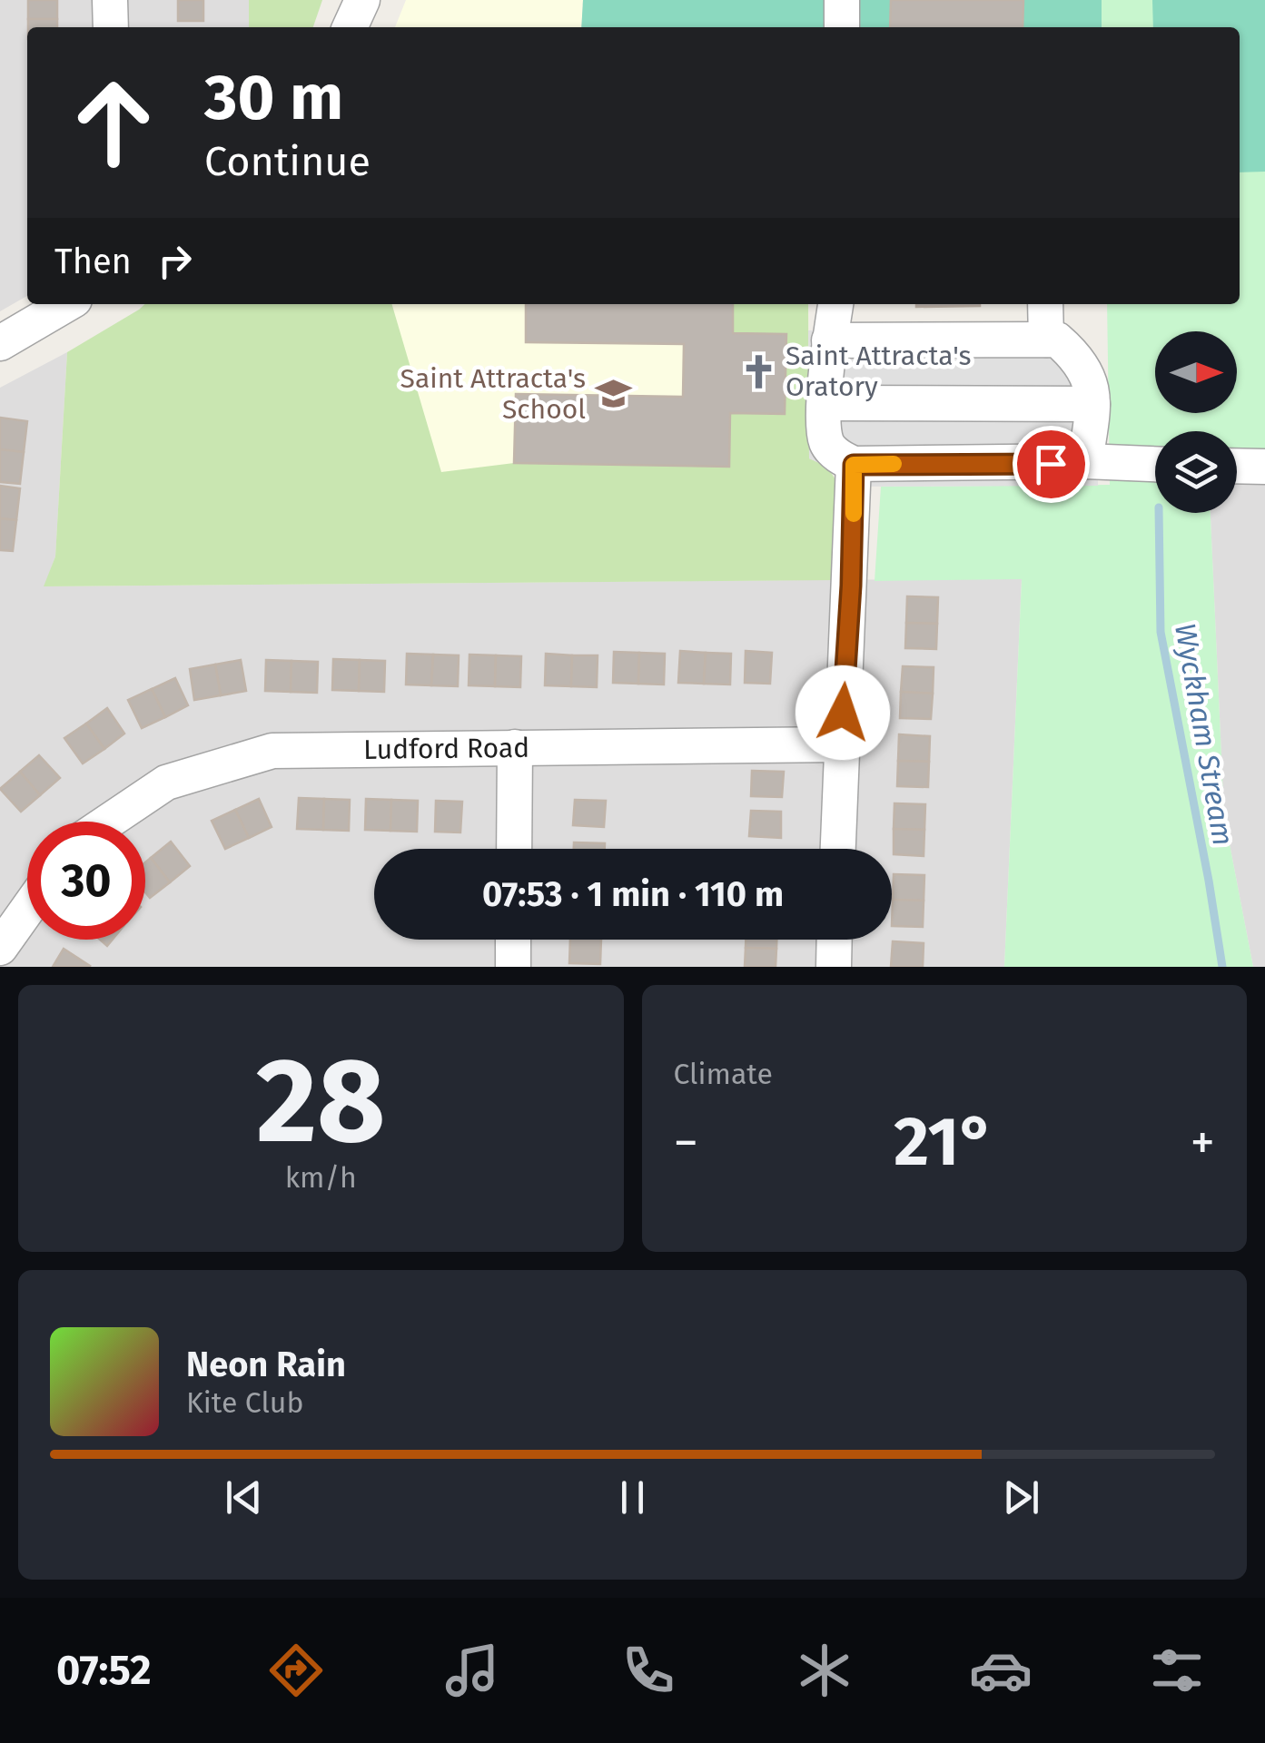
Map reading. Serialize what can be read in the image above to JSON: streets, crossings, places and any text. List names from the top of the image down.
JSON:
{
  "streets": {
    "street": ["Ludford Road"]
  },
  "water": ["Wyckham Stream"],
  "places": {
    "church": ["Saint Attracta's Oratory"],
    "school or university": ["Saint Attracta's School"]
  },
  "north": "right",
  "page": {
    "turn": ["30 m", "Continue"],
    "then": "Then",
    "limit": "30",
    "trip": "07:53 · 1 min · 110 m",
    "tile": [
      ["28", "km/h"],
      "Climate"
    ],
    "heat": ["−", "21°", "+"],
    "song": ["Neon Rain", "Kite Club"],
    "tabs": "07:52"
  }
}
